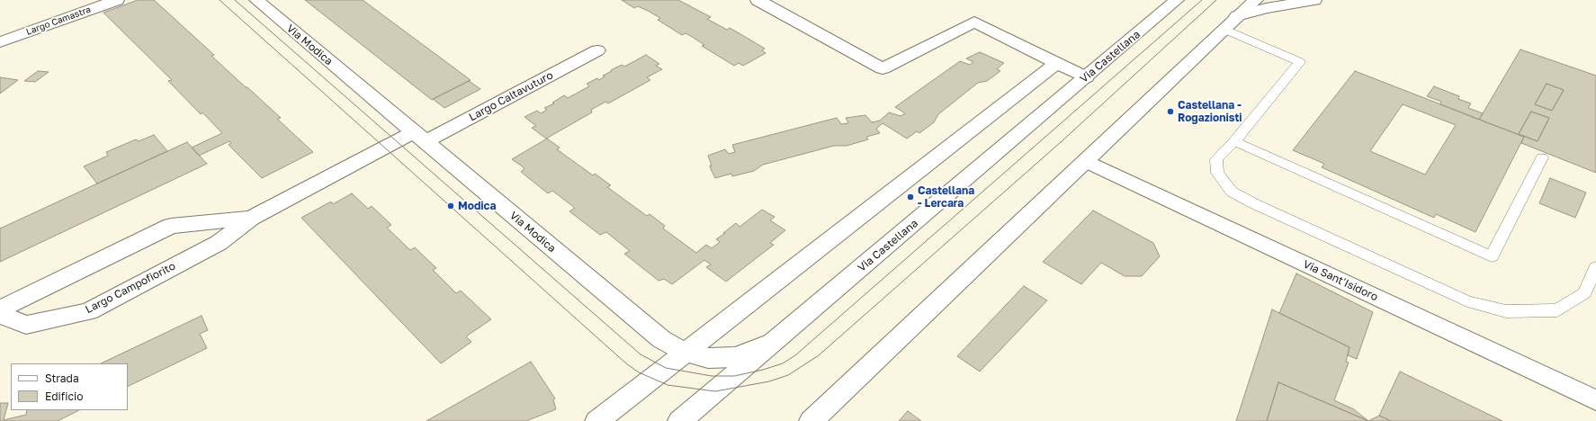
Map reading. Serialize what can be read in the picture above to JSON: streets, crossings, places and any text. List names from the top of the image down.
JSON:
{
  "streets": {
    "street": [
      "Largo Camastra",
      "Via Modica",
      "Via Castellana",
      "Largo Caltavuturo",
      "Via Sant'Isidoro",
      "Largo Campofiorito"
    ]
  },
  "crossings": [
    ["Via Modica", "Via Castellana"],
    ["Via Modica", "Largo Caltavuturo"],
    ["Via Modica", "Largo Campofiorito"],
    ["Largo Caltavuturo", "Largo Campofiorito"]
  ],
  "places": ["Castellana - Rogazionisti", "Castellana - Lercara", "Modica"],
  "legend": ["Strada", "Edificio"]
}
